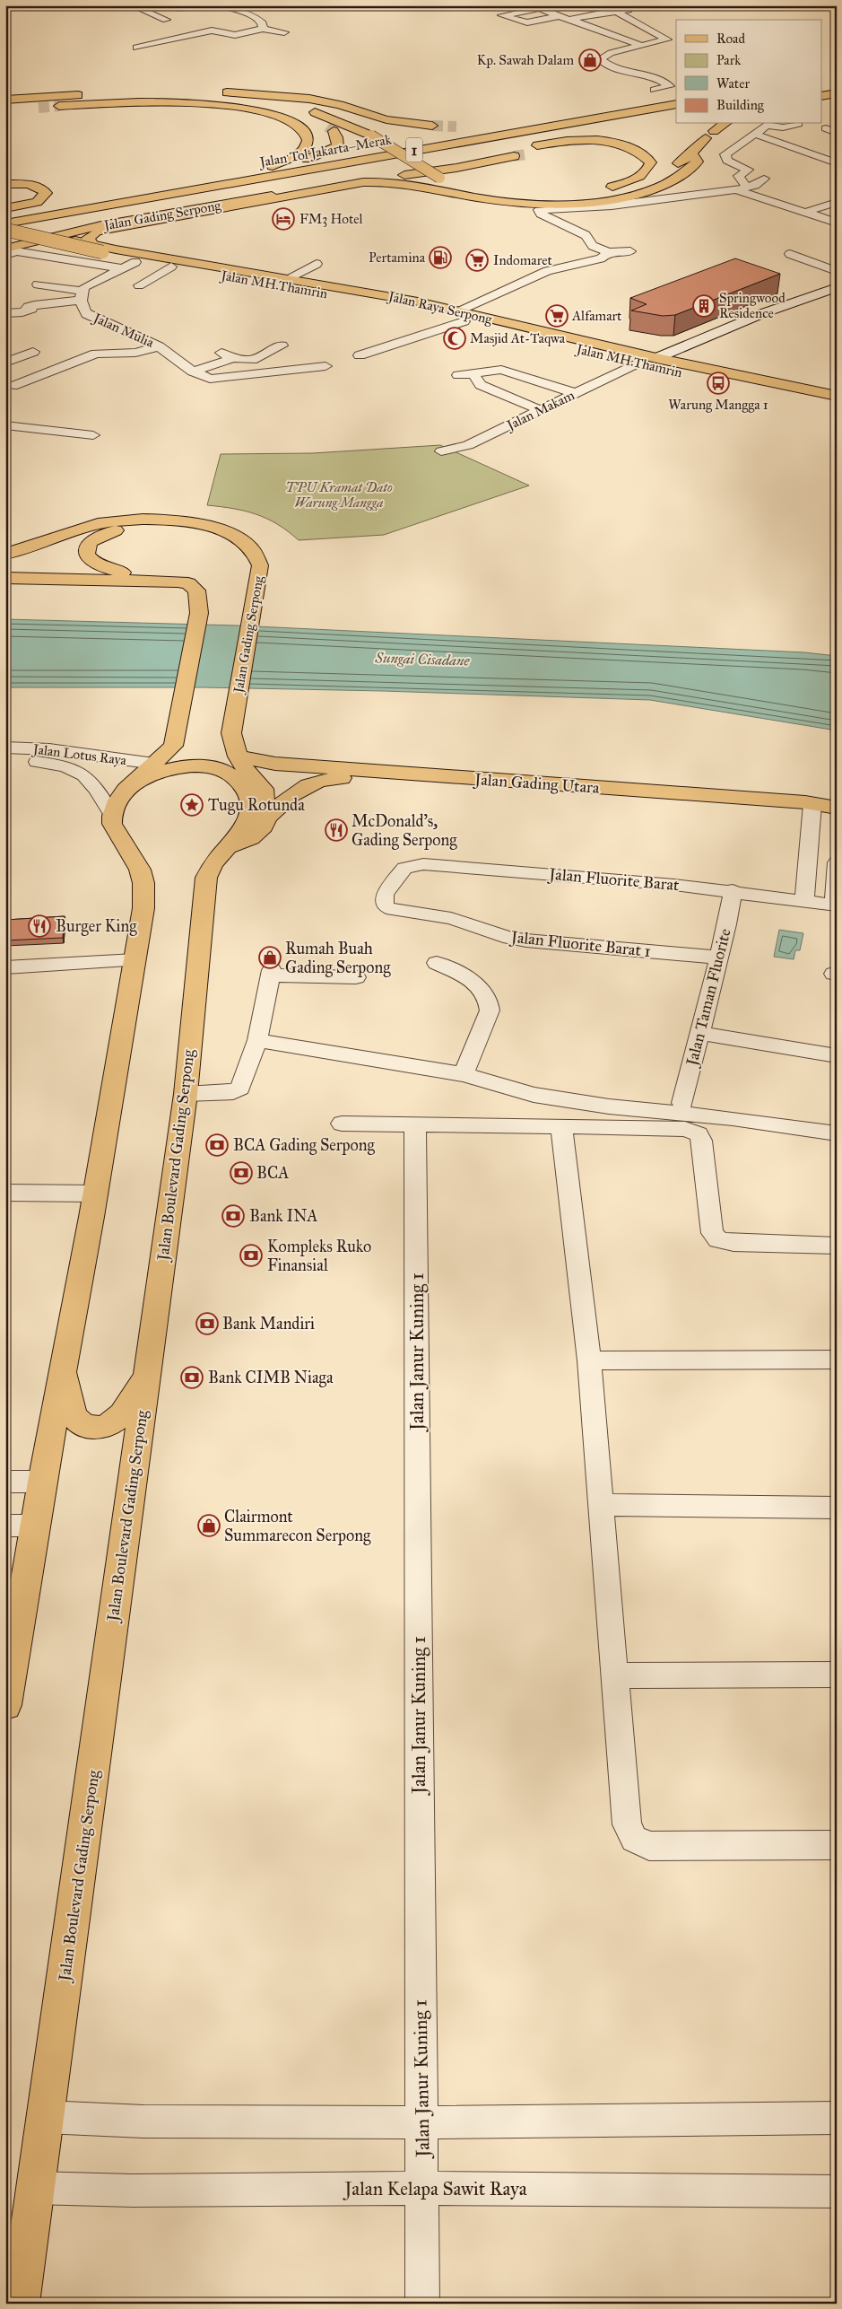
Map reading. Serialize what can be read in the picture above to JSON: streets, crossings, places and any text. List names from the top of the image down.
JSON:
{
  "streets": {
    "main road": [
      "1",
      "Jalan Tol Jakarta–Merak",
      "Jalan Gading Serpong",
      "Jalan MH.Thamrin",
      "Jalan Raya Serpong",
      "Jalan Gading Utara",
      "Jalan Boulevard Gading Serpong"
    ],
    "street": [
      "Jalan Mulia",
      "Jalan Makam",
      "Jalan Lotus Raya",
      "Jalan Fluorite Barat",
      "Jalan Fluorite Barat 1",
      "Jalan Taman Fluorite",
      "Jalan Janur Kuning 1",
      "Jalan Kelapa Sawit Raya"
    ]
  },
  "crossings": [
    ["Jalan Tol Jakarta–Merak", "Jalan Raya Serpong"],
    ["Jalan Gading Serpong", "Jalan Gading Utara"],
    ["Jalan MH.Thamrin", "Jalan Raya Serpong"],
    ["Jalan MH.Thamrin", "Jalan Makam"],
    ["Jalan Gading Utara", "Jalan Boulevard Gading Serpong"],
    ["Jalan Fluorite Barat", "Jalan Fluorite Barat 1"],
    ["Jalan Fluorite Barat", "Jalan Taman Fluorite"],
    ["Jalan Fluorite Barat 1", "Jalan Taman Fluorite"],
    ["Jalan Boulevard Gading Serpong", "Jalan Kelapa Sawit Raya"],
    ["Jalan Janur Kuning 1", "Jalan Kelapa Sawit Raya"]
  ],
  "water": ["Sungai Cisadane"],
  "parks": ["TPU Kramat Dato Warung Mangga"],
  "places": {
    "shop": ["Kp. Sawah Dalam", "Rumah Buah Gading Serpong", "Clairmont Summarecon Serpong"],
    "hotel": ["FM3 Hotel"],
    "fuel station": ["Pertamina"],
    "supermarket": ["Indomaret", "Alfamart"],
    "building": ["Springwood Residence"],
    "mosque": ["Masjid At-Taqwa"],
    "bus stop": ["Warung Mangga 1"],
    "place": ["Tugu Rotunda"],
    "restaurant": ["McDonald's, Gading Serpong", "Burger King"],
    "bank": [
      "BCA Gading Serpong",
      "BCA",
      "Bank INA",
      "Kompleks Ruko Finansial",
      "Bank Mandiri",
      "Bank CIMB Niaga"
    ]
  },
  "legend": [
    "Road",
    "Park",
    "Water",
    "Building"
  ]
}
